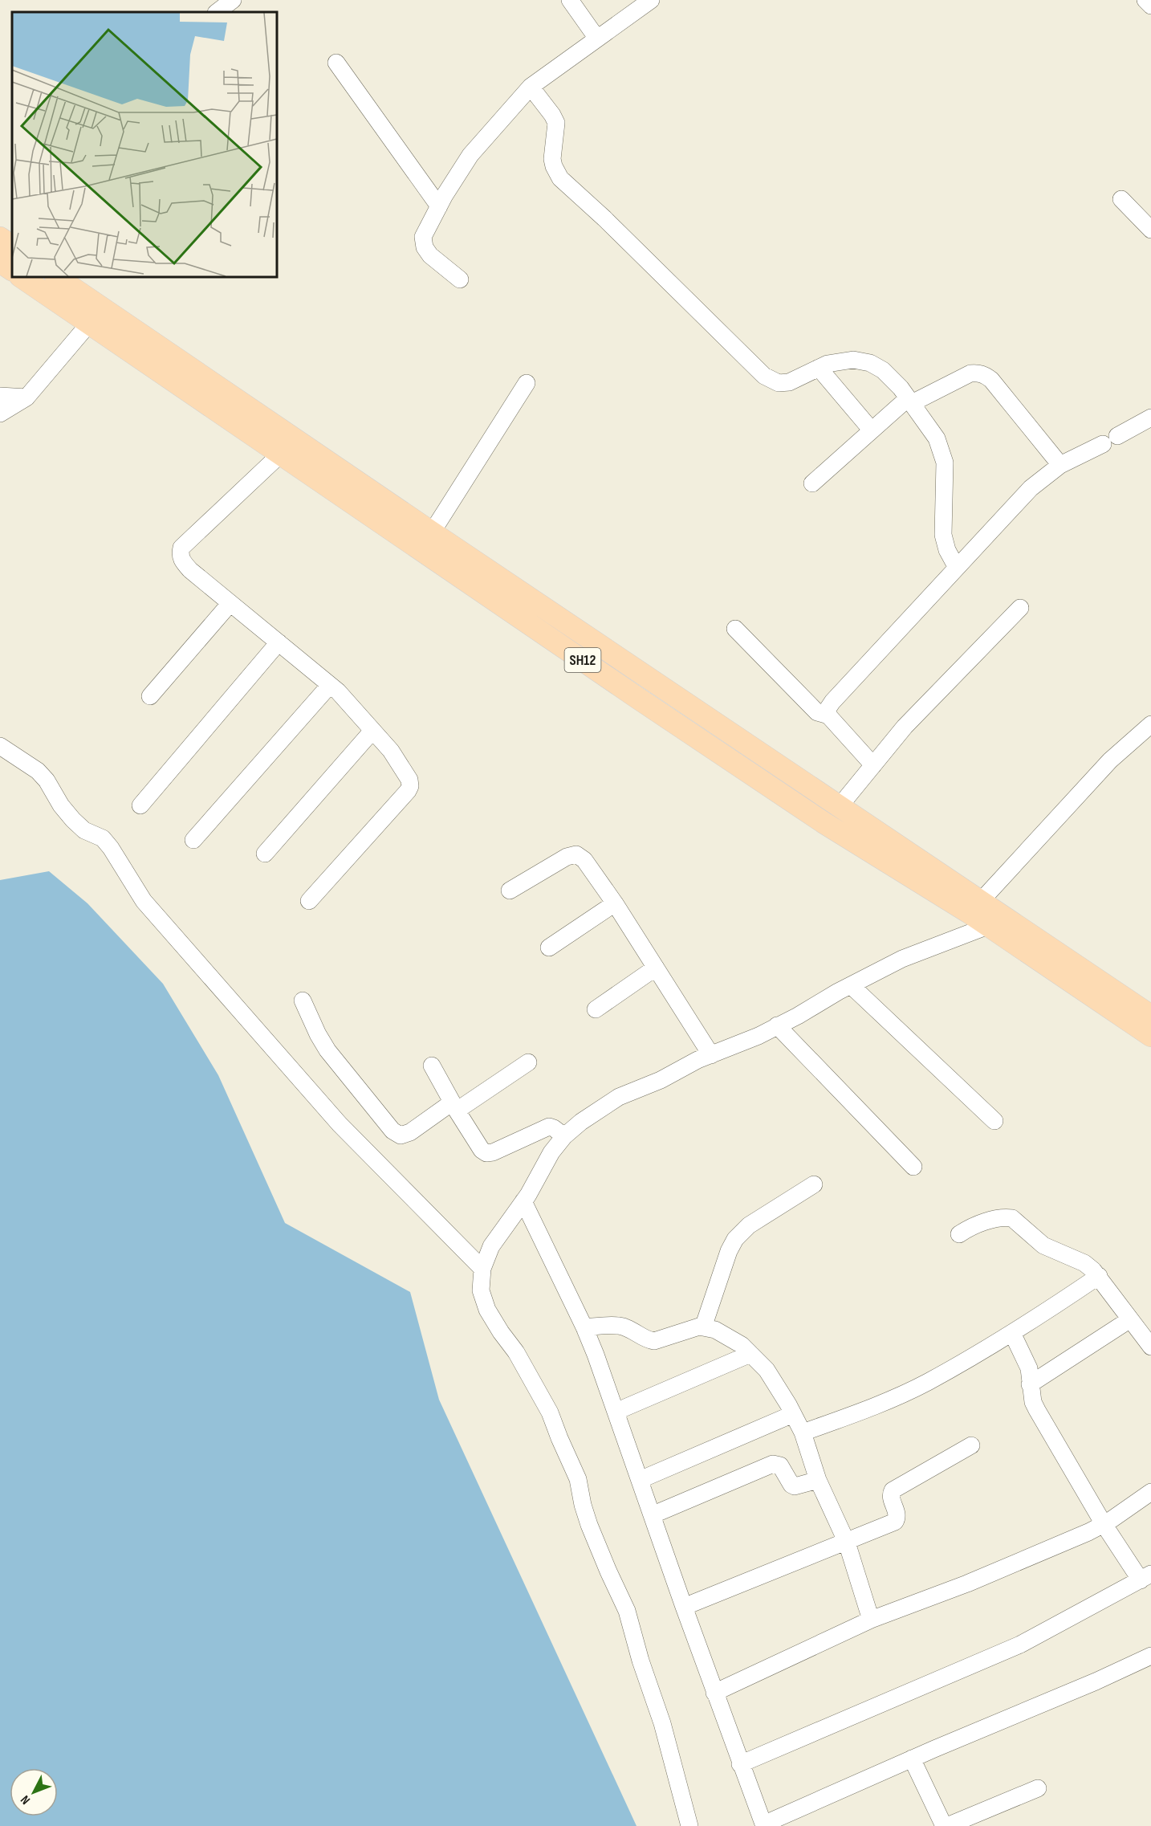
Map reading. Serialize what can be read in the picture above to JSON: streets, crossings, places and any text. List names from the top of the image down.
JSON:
{
  "streets": {
    "main road": ["SH12"]
  },
  "north": "bottom left"
}
